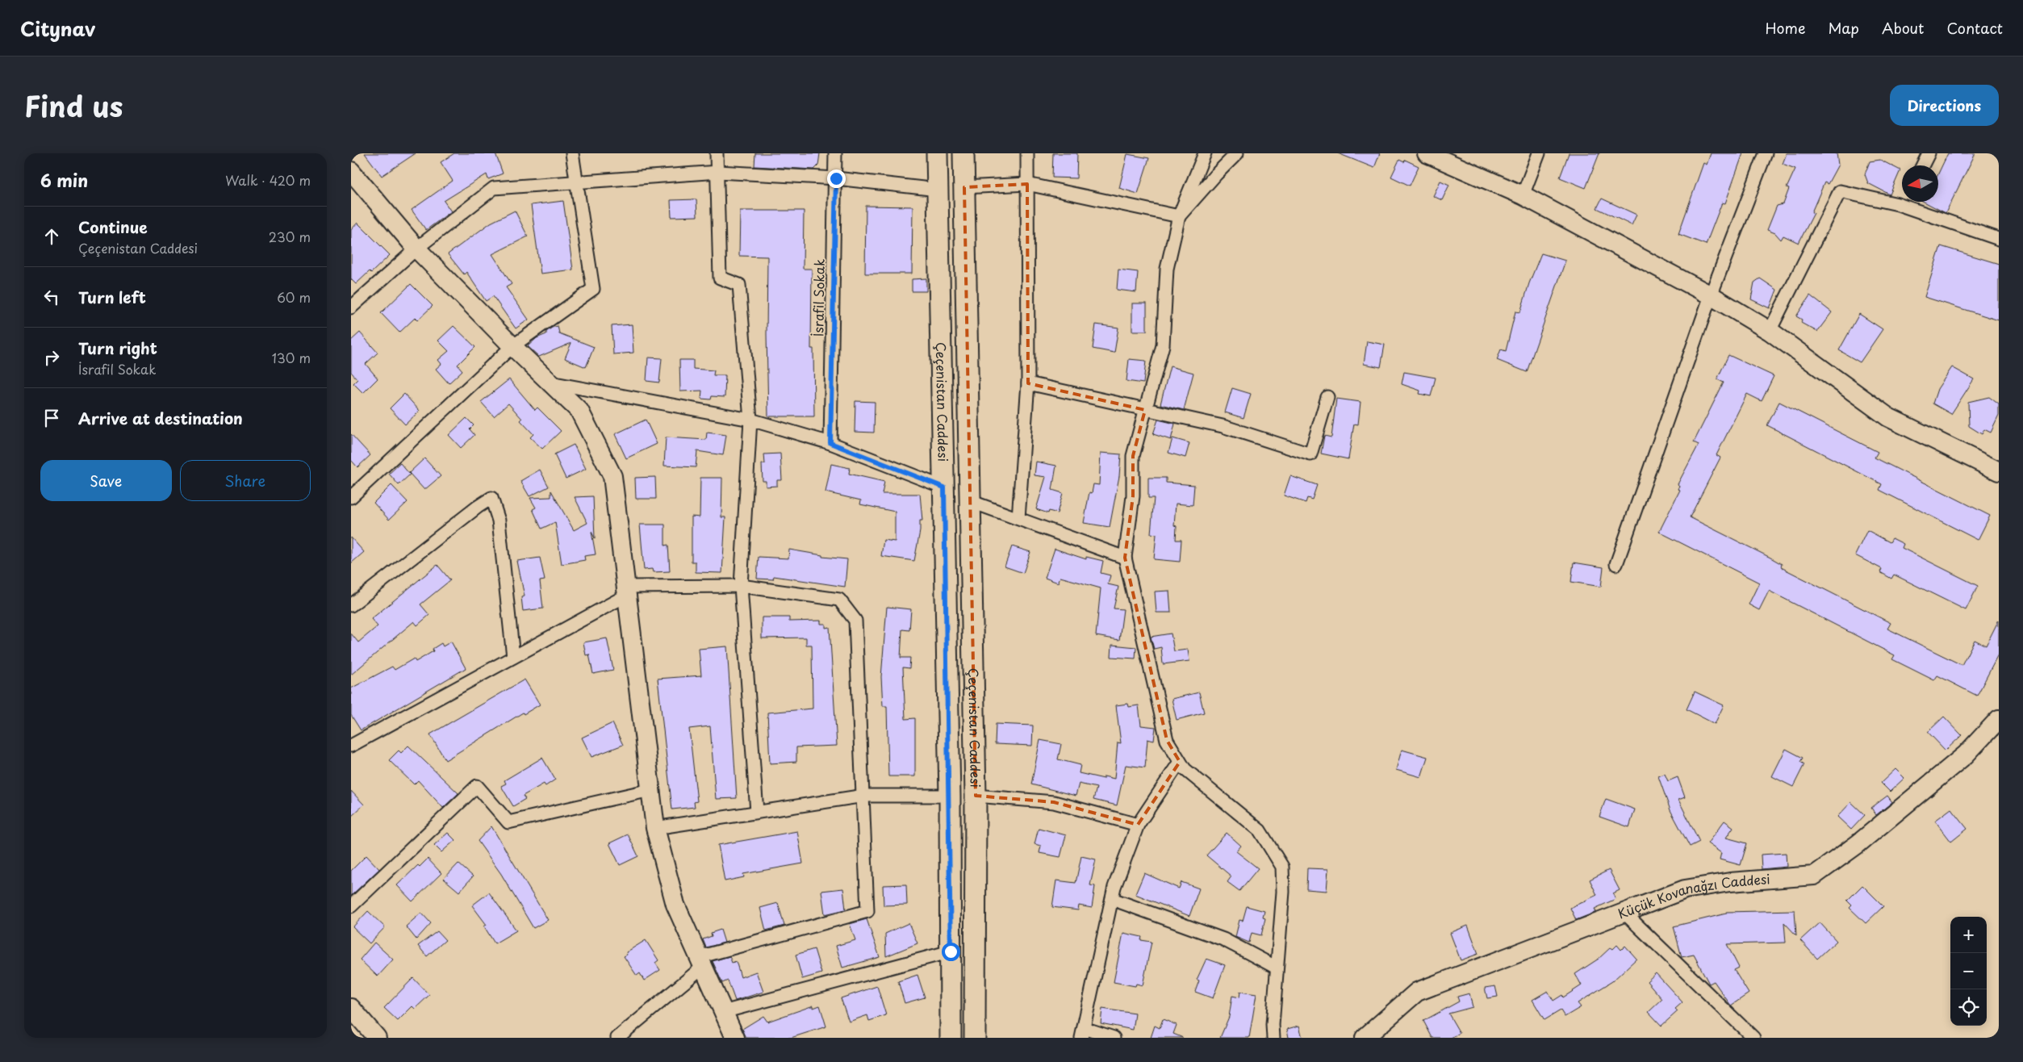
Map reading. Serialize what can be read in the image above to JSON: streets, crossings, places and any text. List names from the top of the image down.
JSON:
{
  "streets": {
    "main road": ["Çeçenistan Caddesi"],
    "street": ["İsrafil Sokak", "Küçük Kovanağzı Caddesi"]
  },
  "north": "left",
  "page": {
    "header": "Citynav",
    "nav": [
      "Home",
      "Map",
      "About",
      "Contact"
    ],
    "title": "Find us",
    "buttons": [
      "Directions",
      ["Save", "Share"]
    ],
    "heading": ["6 min", "Walk · 420 m"],
    "list": [
      ["Continue", "Çeçenistan Caddesi", "230 m"],
      ["Turn left", "60 m"],
      ["Turn right", "İsrafil Sokak", "130 m"],
      "Arrive at destination"
    ],
    "map_buttons": ["+", "−"]
  }
}
